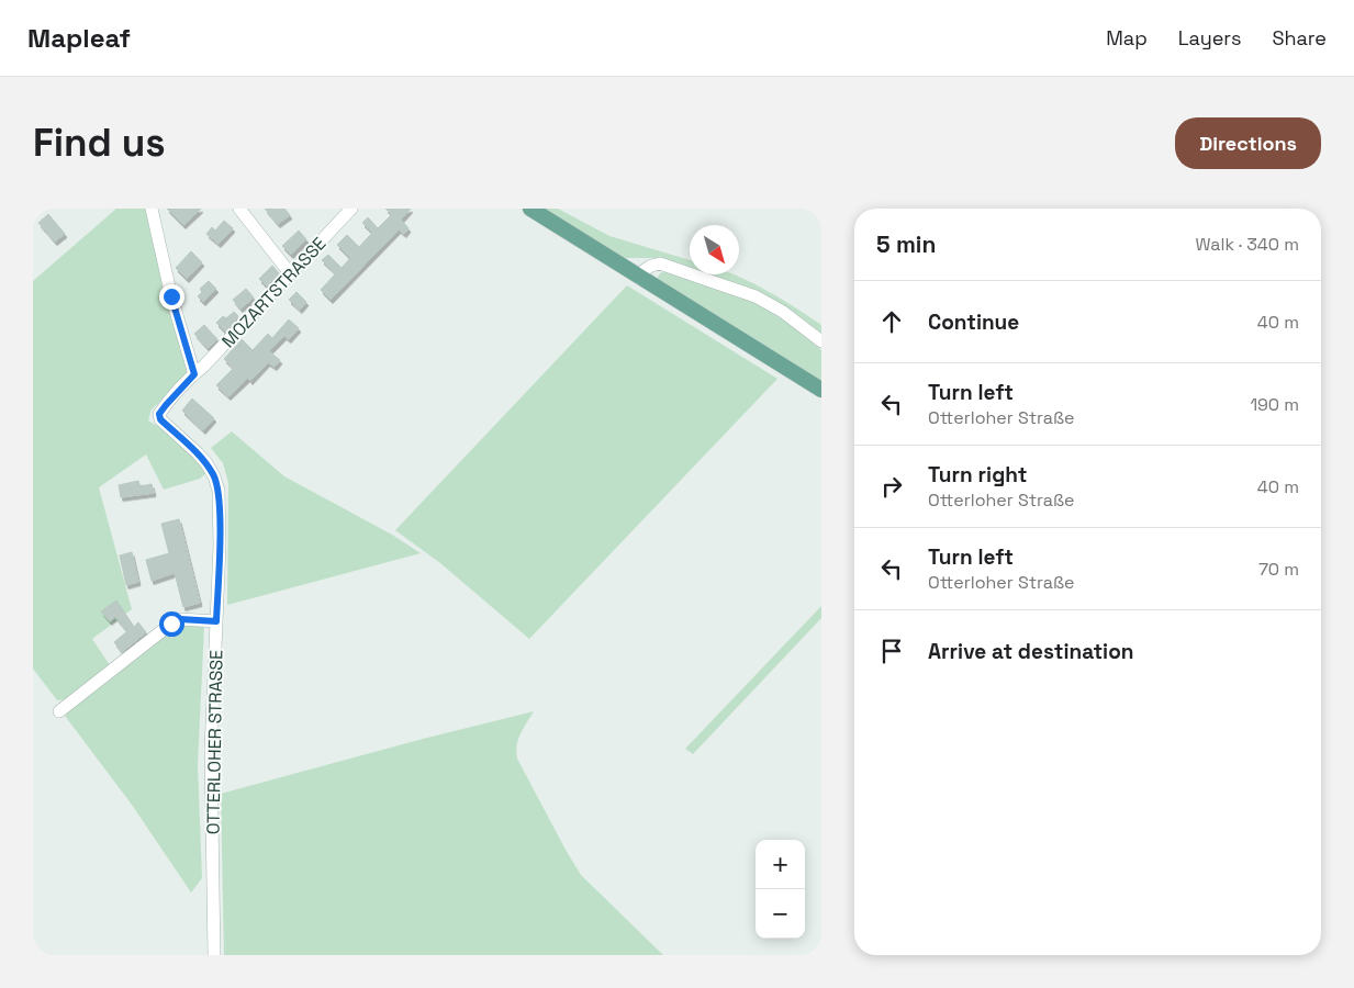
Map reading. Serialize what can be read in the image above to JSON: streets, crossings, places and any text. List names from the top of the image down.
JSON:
{
  "streets": {
    "street": ["MOZARTSTRASSE", "OTTERLOHER STRASSE"]
  },
  "crossings": [
    ["MOZARTSTRASSE", "OTTERLOHER STRASSE"]
  ],
  "north": "bottom right",
  "page": {
    "header": "Mapleaf",
    "nav": ["Map", "Layers", "Share"],
    "buttons": "Directions",
    "title": "Find us",
    "heading": ["5 min", "Walk · 340 m"],
    "list": [
      ["Continue", "40 m"],
      ["Turn left", "Otterloher Straße", "190 m"],
      ["Turn right", "Otterloher Straße", "40 m"],
      ["Turn left", "Otterloher Straße", "70 m"],
      "Arrive at destination"
    ],
    "map_buttons": ["+", "−"]
  }
}
